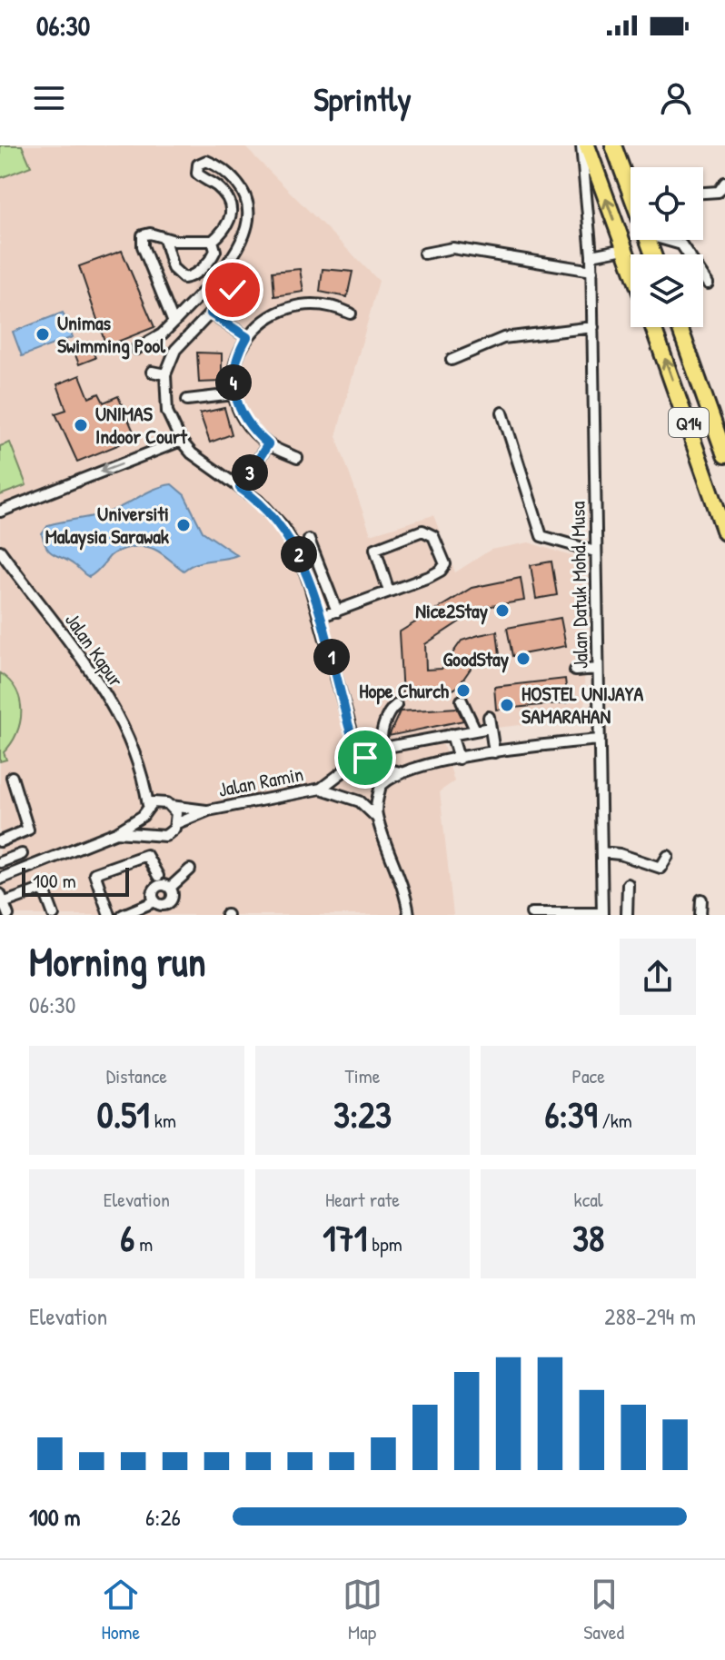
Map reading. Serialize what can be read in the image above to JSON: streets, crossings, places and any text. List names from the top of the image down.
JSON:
{
  "streets": {
    "highway": ["Q14"],
    "street": ["Jalan Datuk Mohd. Musa", "Jalan Kapur", "Jalan Ramin"]
  },
  "crossings": [
    ["Jalan Kapur", "Jalan Ramin"]
  ],
  "places": [
    "Unimas Swimming Pool",
    "UNIMAS Indoor Court",
    "Universiti Malaysia Sarawak",
    "Nice2Stay",
    "GoodStay",
    "Hope Church",
    "HOSTEL UNIJAYA SAMARAHAN"
  ],
  "scale_bar": "100 m",
  "page": {
    "status": "06:30",
    "header": "Sprintly",
    "pins": [
      "4",
      "3",
      "2",
      "1"
    ],
    "scale": "100 m",
    "heading": ["Morning run", "06:30"],
    "stats": [
      ["Distance", "0.51 km"],
      ["Time", "3:23"],
      ["Pace", "6:39 /km"],
      ["Elevation", "6 m"],
      ["Heart rate", "171 bpm"],
      ["kcal", "38"]
    ],
    "chart": ["Elevation", "288–294 m"],
    "list": [
      {
        "name": "100 m",
        "note": "6:26"
      }
    ],
    "tabs": ["Home", "Map", "Saved"]
  }
}
